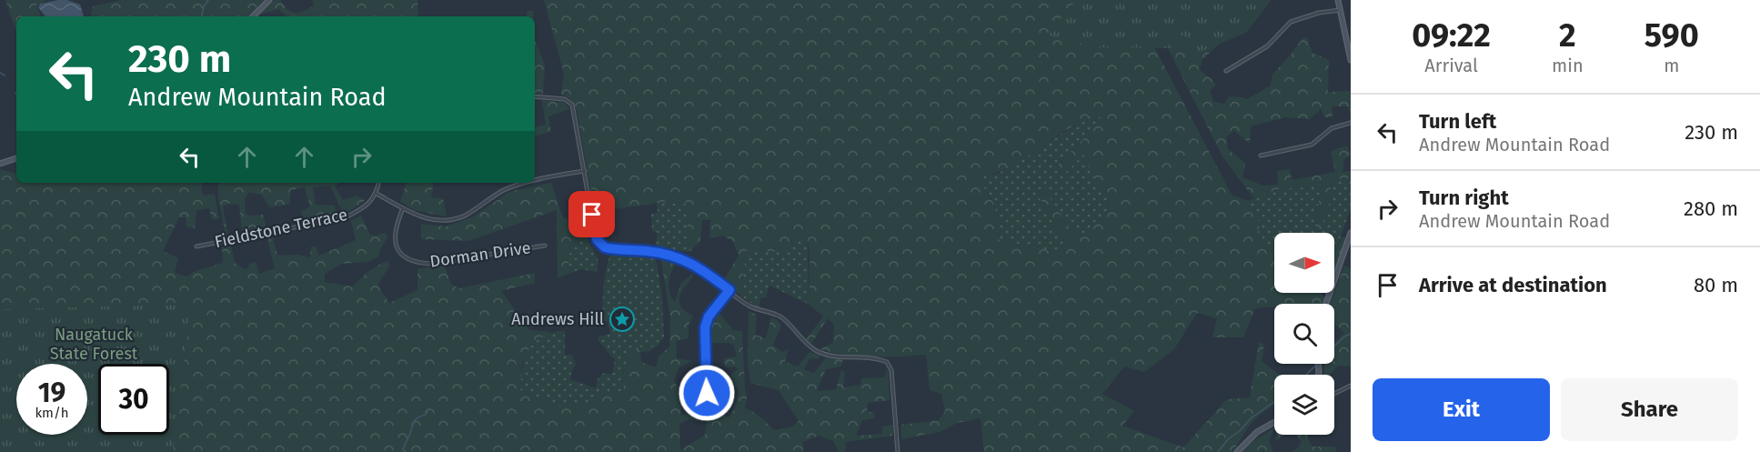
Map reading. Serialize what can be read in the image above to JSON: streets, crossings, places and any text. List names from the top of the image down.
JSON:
{
  "streets": {
    "street": ["Fieldstone Terrace", "Dorman Drive"]
  },
  "parks": ["Naugatuck State Forest"],
  "places": {
    "place": ["Andrews Hill"]
  },
  "north": "right",
  "page": {
    "eta": [
      "09:22",
      "Arrival",
      "2",
      "min",
      "590",
      "m"
    ],
    "turn": ["230 m", "Andrew Mountain Road"],
    "list": [
      {
        "name": "Turn left",
        "note": "Andrew Mountain Road",
        "value": "230 m"
      },
      {
        "name": "Turn right",
        "note": "Andrew Mountain Road",
        "value": "280 m"
      },
      {
        "name": "Arrive at destination",
        "value": "80 m"
      }
    ],
    "speed": "19 km/h",
    "limit": "30",
    "buttons": ["Exit", "Share"]
  }
}
